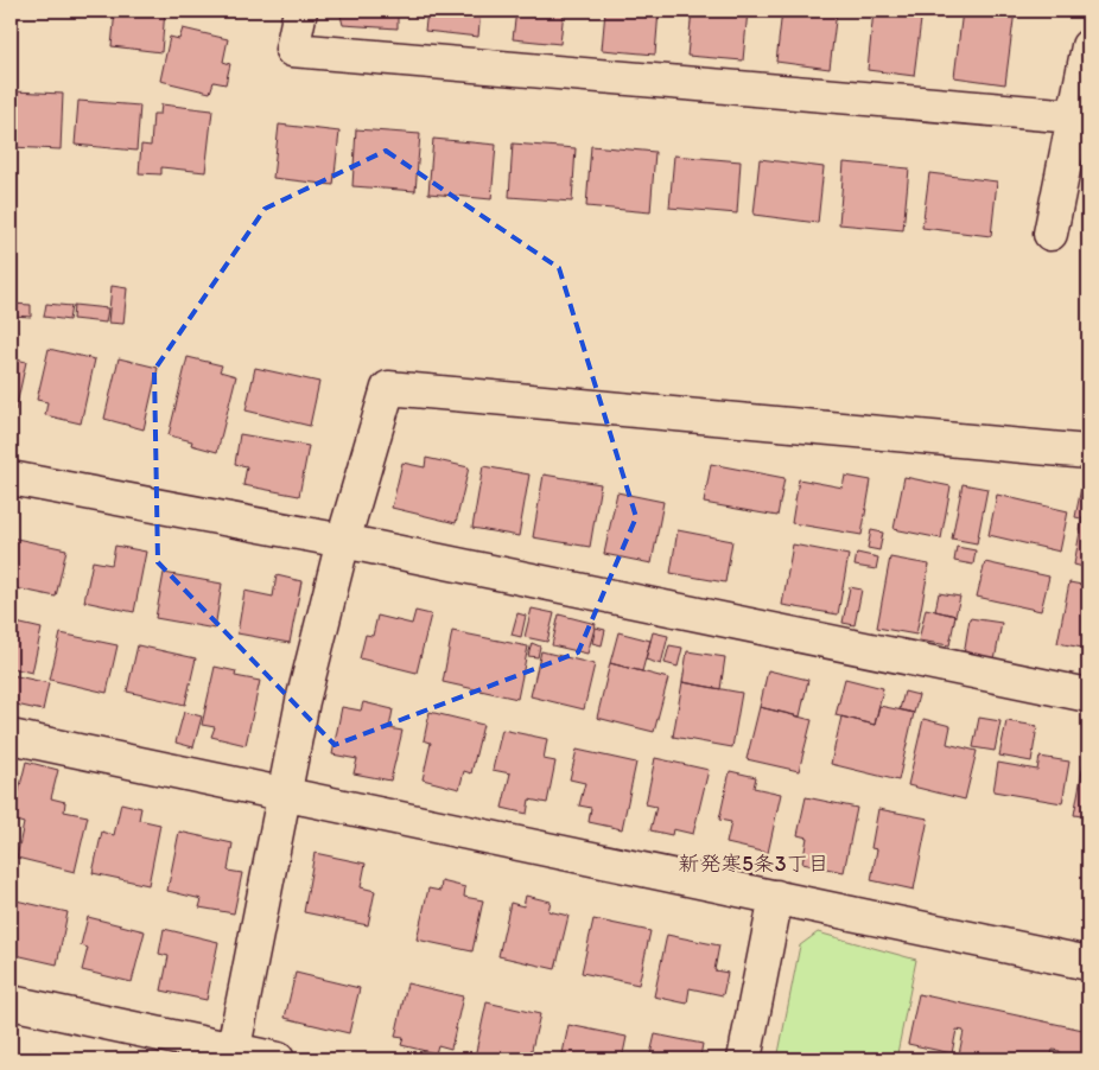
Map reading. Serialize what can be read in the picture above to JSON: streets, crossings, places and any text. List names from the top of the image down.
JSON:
{
  "districts": ["新発寒5条3丁目"]
}
